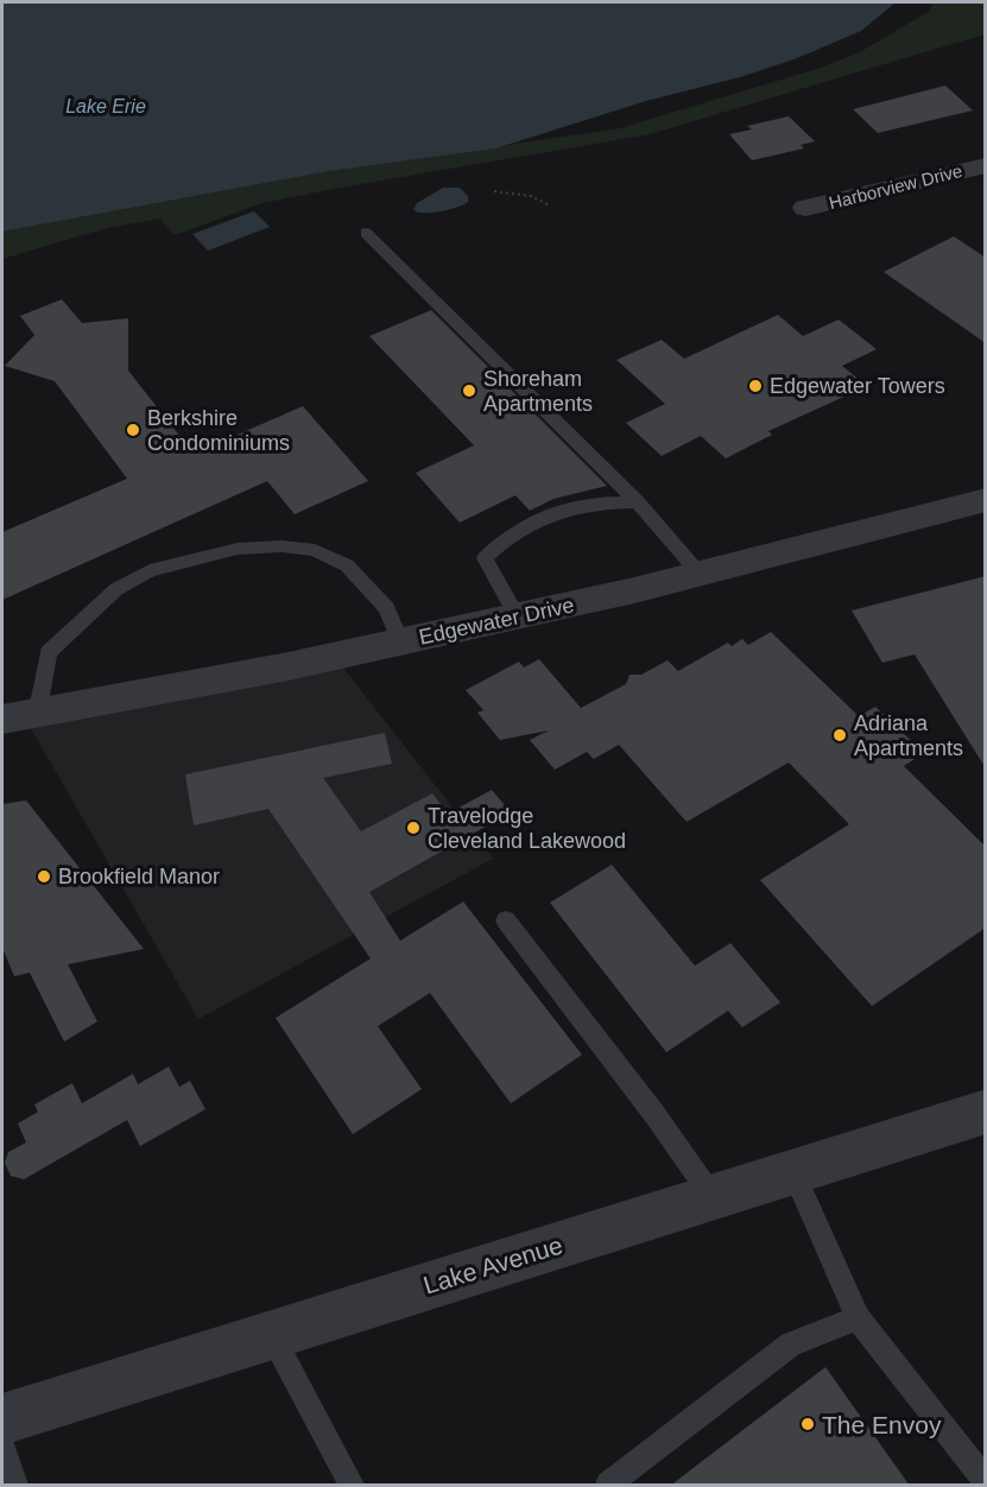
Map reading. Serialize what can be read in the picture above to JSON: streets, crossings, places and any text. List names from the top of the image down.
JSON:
{
  "streets": {
    "street": ["Harborview Drive", "Edgewater Drive", "Lake Avenue"]
  },
  "water": ["Lake Erie"],
  "places": [
    "Edgewater Towers",
    "Shoreham Apartments",
    "Berkshire Condominiums",
    "Adriana Apartments",
    "Travelodge Cleveland Lakewood",
    "Brookfield Manor",
    "The Envoy"
  ]
}
